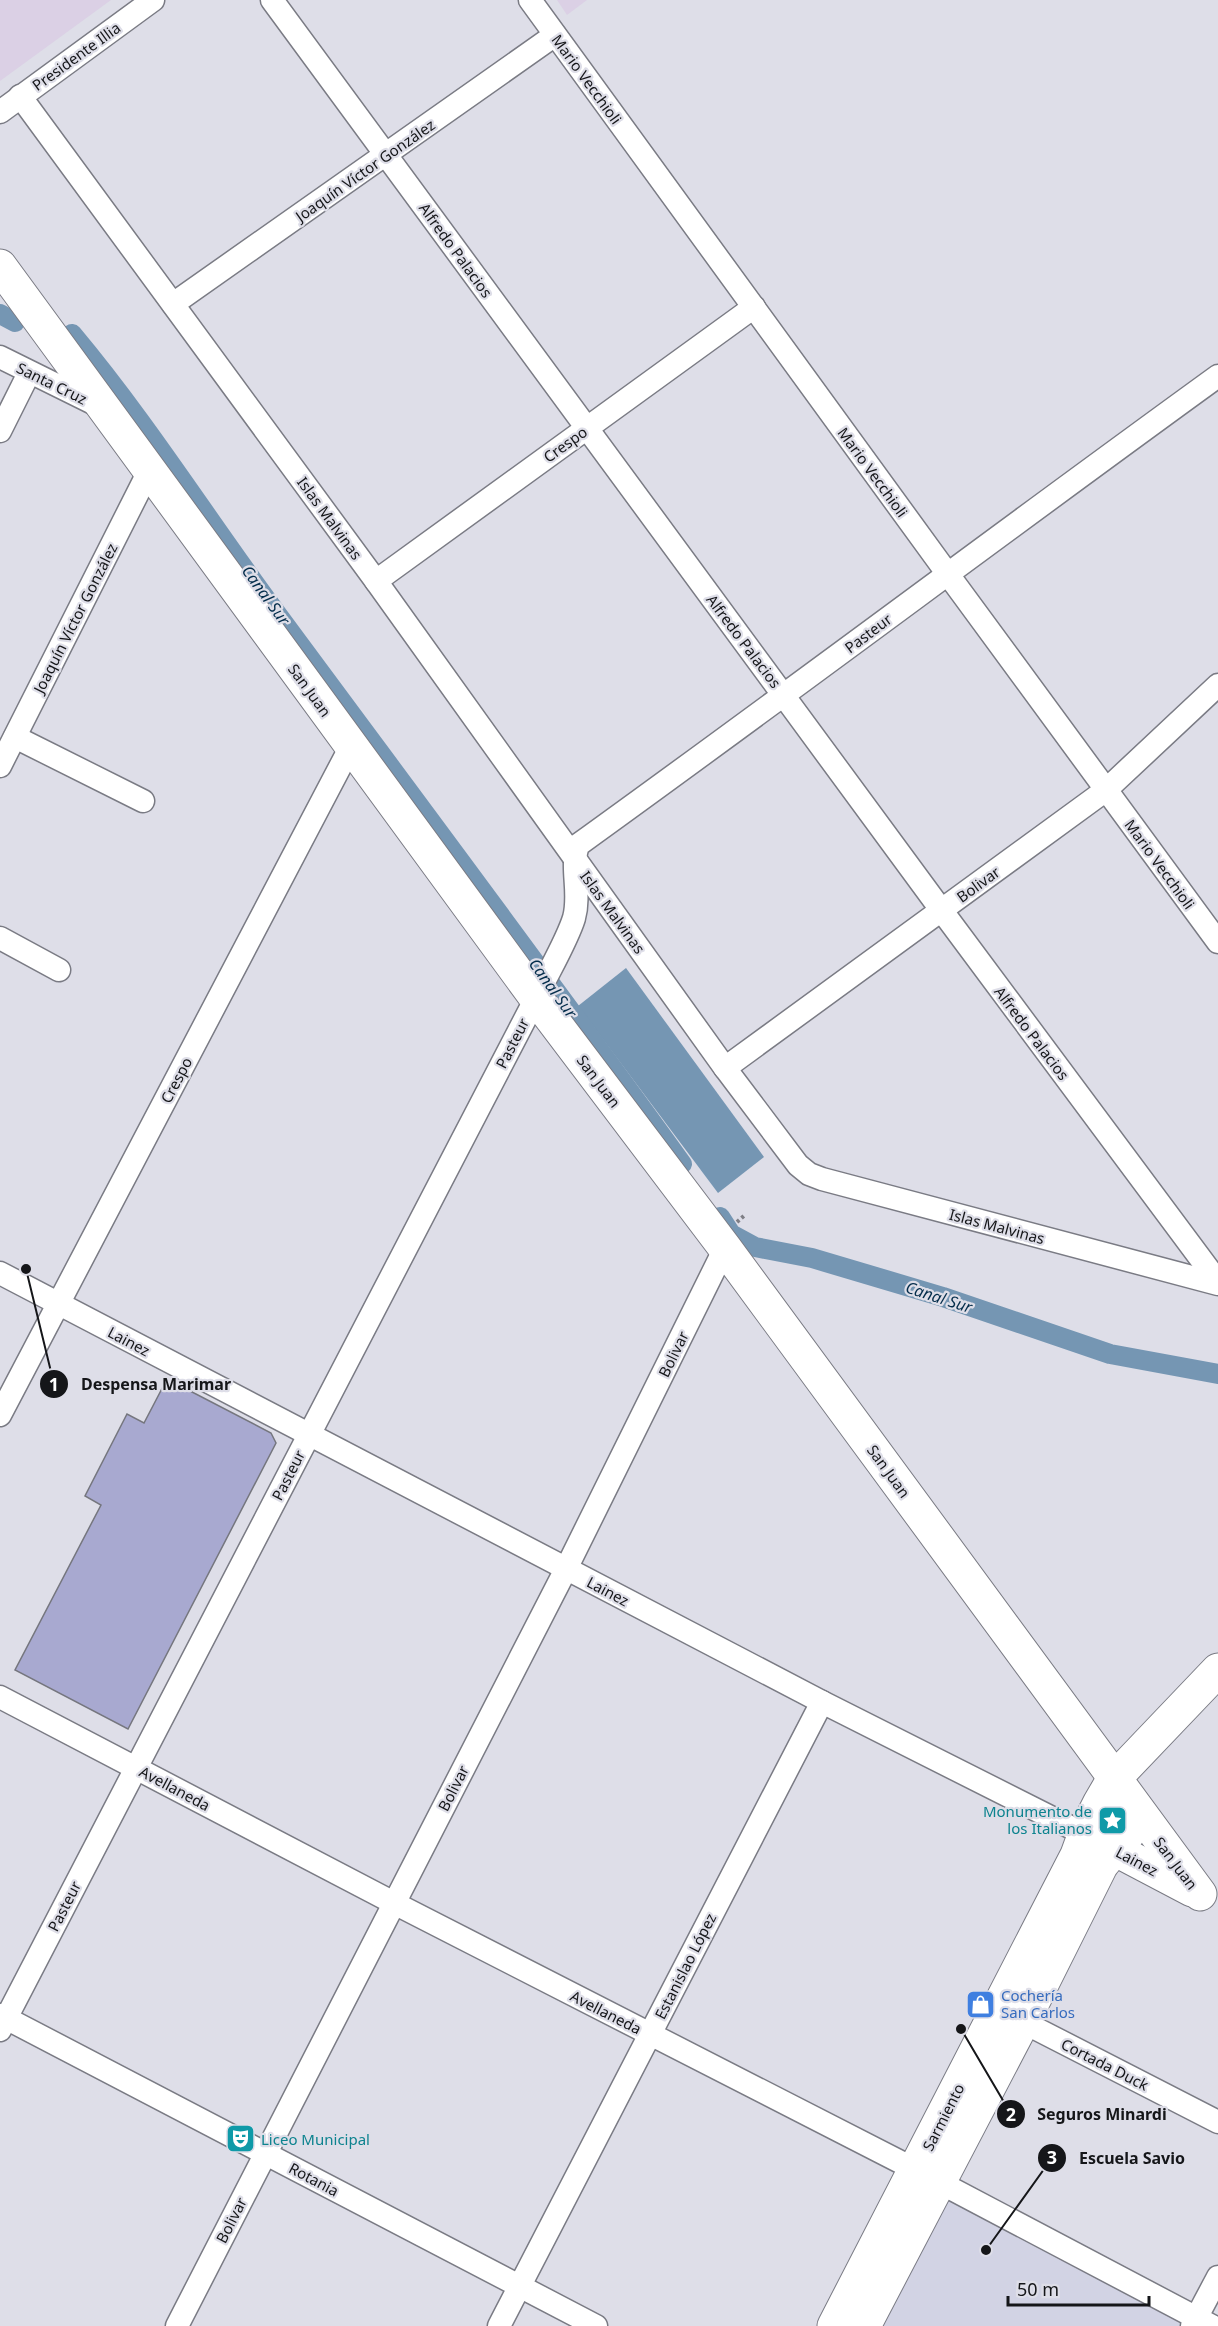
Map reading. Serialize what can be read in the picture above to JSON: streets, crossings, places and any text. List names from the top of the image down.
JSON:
{
  "streets": {
    "street": [
      "Presidente Illia",
      "Mario Vecchioli",
      "Joaquín Víctor González",
      "Alfredo Palacios",
      "Santa Cruz",
      "Crespo",
      "Islas Malvinas",
      "Pasteur",
      "San Juan",
      "Bolivar",
      "Lainez",
      "Avellaneda",
      "Estanislao López",
      "Cortada Duck",
      "Sarmiento",
      "Rotania"
    ]
  },
  "crossings": [
    ["Presidente Illia", "Islas Malvinas"],
    ["Mario Vecchioli", "Joaquín Víctor González"],
    ["Mario Vecchioli", "Crespo"],
    ["Mario Vecchioli", "Pasteur"],
    ["Mario Vecchioli", "Bolivar"],
    ["Joaquín Víctor González", "Alfredo Palacios"],
    ["Joaquín Víctor González", "Islas Malvinas"],
    ["Joaquín Víctor González", "San Juan"],
    ["Alfredo Palacios", "Crespo"],
    ["Alfredo Palacios", "Islas Malvinas"],
    ["Alfredo Palacios", "Pasteur"],
    ["Alfredo Palacios", "Bolivar"],
    ["Santa Cruz", "San Juan"],
    ["Crespo", "Islas Malvinas"],
    ["Crespo", "San Juan"],
    ["Crespo", "Lainez"],
    ["Islas Malvinas", "Pasteur"],
    ["Islas Malvinas", "Bolivar"],
    ["Pasteur", "San Juan"],
    ["Pasteur", "Lainez"],
    ["Pasteur", "Avellaneda"],
    ["Pasteur", "Rotania"],
    ["San Juan", "Bolivar"],
    ["San Juan", "Lainez"],
    ["San Juan", "Sarmiento"],
    ["Bolivar", "Lainez"],
    ["Bolivar", "Avellaneda"],
    ["Bolivar", "Rotania"],
    ["Lainez", "Estanislao López"],
    ["Lainez", "Sarmiento"],
    ["Avellaneda", "Estanislao López"],
    ["Avellaneda", "Sarmiento"],
    ["Estanislao López", "Rotania"],
    ["Cortada Duck", "Sarmiento"]
  ],
  "water": ["Canal Sur"],
  "places": {
    "other": ["Despensa Marimar", "Seguros Minardi", "Escuela Savio"],
    "place": ["Monumento de los Italianos"],
    "shop": ["Cochería San Carlos"],
    "theatre": ["Liceo Municipal"]
  },
  "scale_bar": "50 m"
}
